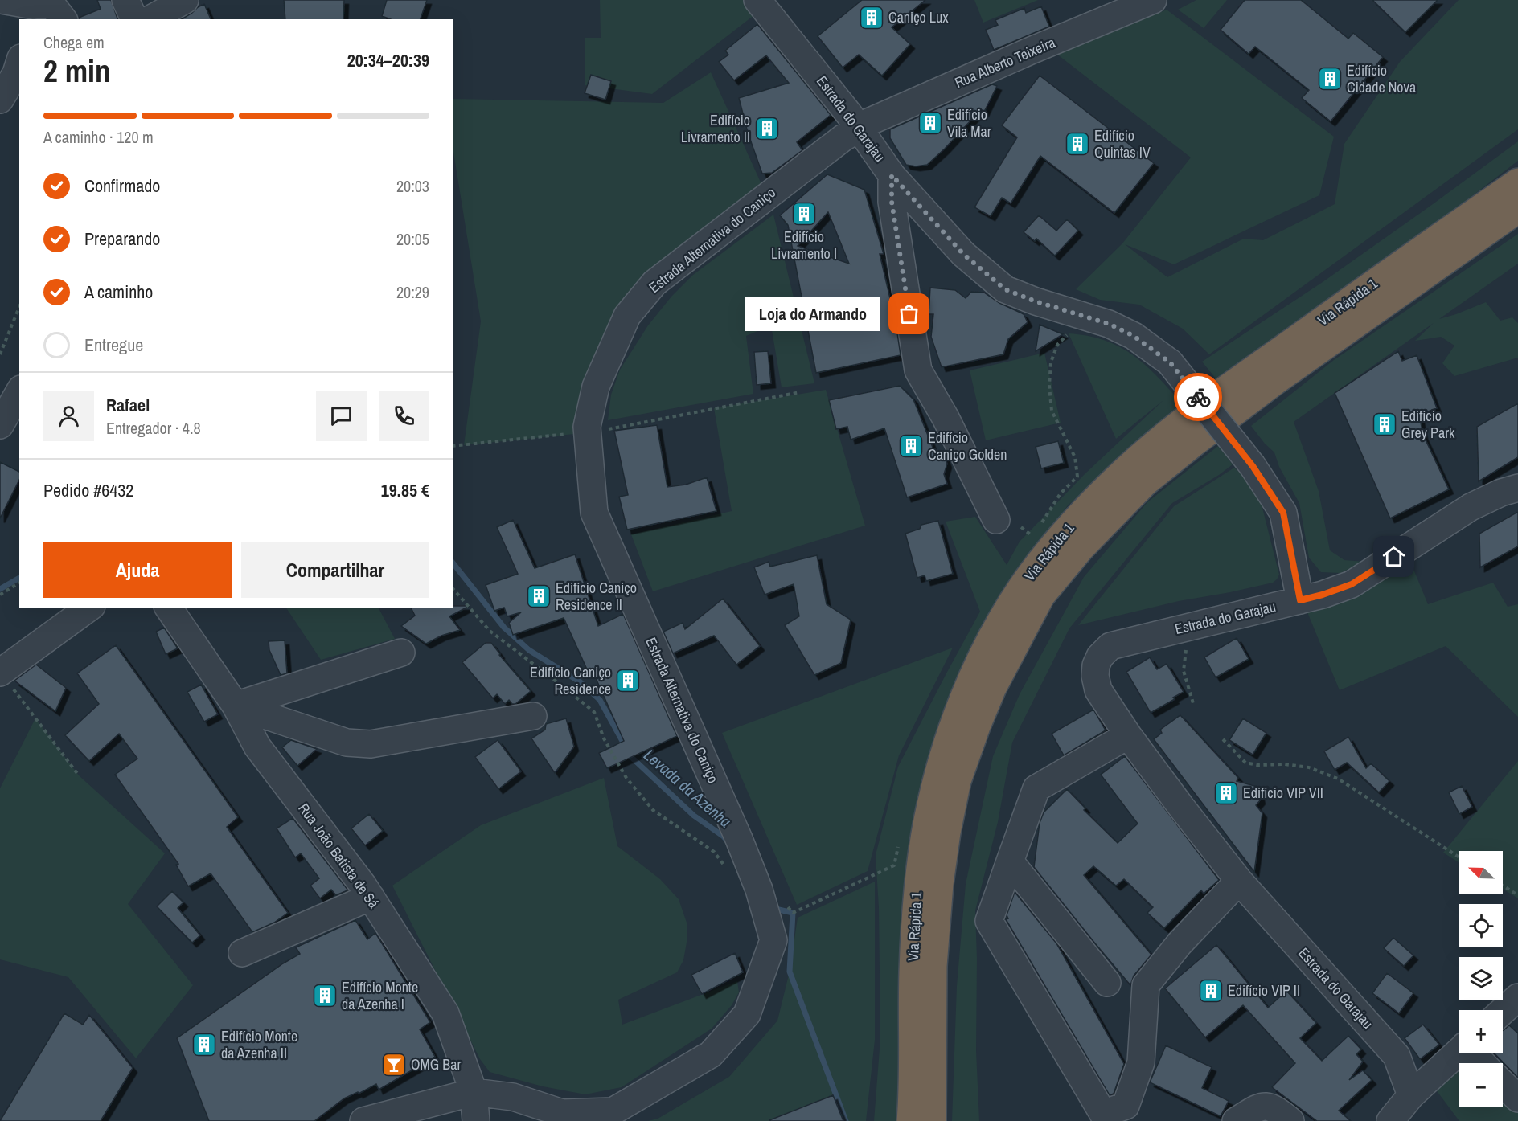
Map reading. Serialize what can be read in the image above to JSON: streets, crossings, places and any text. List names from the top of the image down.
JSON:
{
  "streets": {
    "highway": ["Via Rápida 1"],
    "street": [
      "Rua Alberto Teixeira",
      "Estrada do Garajau",
      "Estrada Alternativa do Caniço",
      "Rua João Batista de Sá"
    ]
  },
  "crossings": [
    ["Rua Alberto Teixeira", "Estrada do Garajau"],
    ["Rua Alberto Teixeira", "Estrada Alternativa do Caniço"],
    ["Estrada do Garajau", "Estrada Alternativa do Caniço"],
    ["Estrada Alternativa do Caniço", "Rua João Batista de Sá"]
  ],
  "water": ["Levada da Azenha"],
  "places": {
    "building": [
      "Caniço Lux",
      "Edifício Cidade Nova",
      "Edifício Vila Mar",
      "Edifício Livramento II",
      "Edifício Quintas IV",
      "Edifício Livramento I",
      "Edifício Grey Park",
      "Edifício Caniço Golden",
      "Edifício Caniço Residence II",
      "Edifício Caniço Residence",
      "Edifício VIP VII",
      "Edifício VIP II",
      "Edifício Monte da Azenha I",
      "Edifício Monte da Azenha II"
    ],
    "other": ["Loja do Armando"],
    "bar": ["OMG Bar"]
  },
  "north": "top left",
  "page": {
    "heading": ["2 min", "Chega em", "20:34–20:39"],
    "panel": [
      "Rafael",
      "Entregador · 4.8",
      "Pedido #6432",
      "19.85 €"
    ],
    "bar": "A caminho · 120 m",
    "list": [
      ["Confirmado", "20:03"],
      ["Preparando", "20:05"],
      ["A caminho", "20:29"],
      "Entregue"
    ],
    "bubble": "Loja do Armando",
    "buttons": ["Ajuda", "Compartilhar"],
    "map_buttons": ["+", "−"]
  }
}
